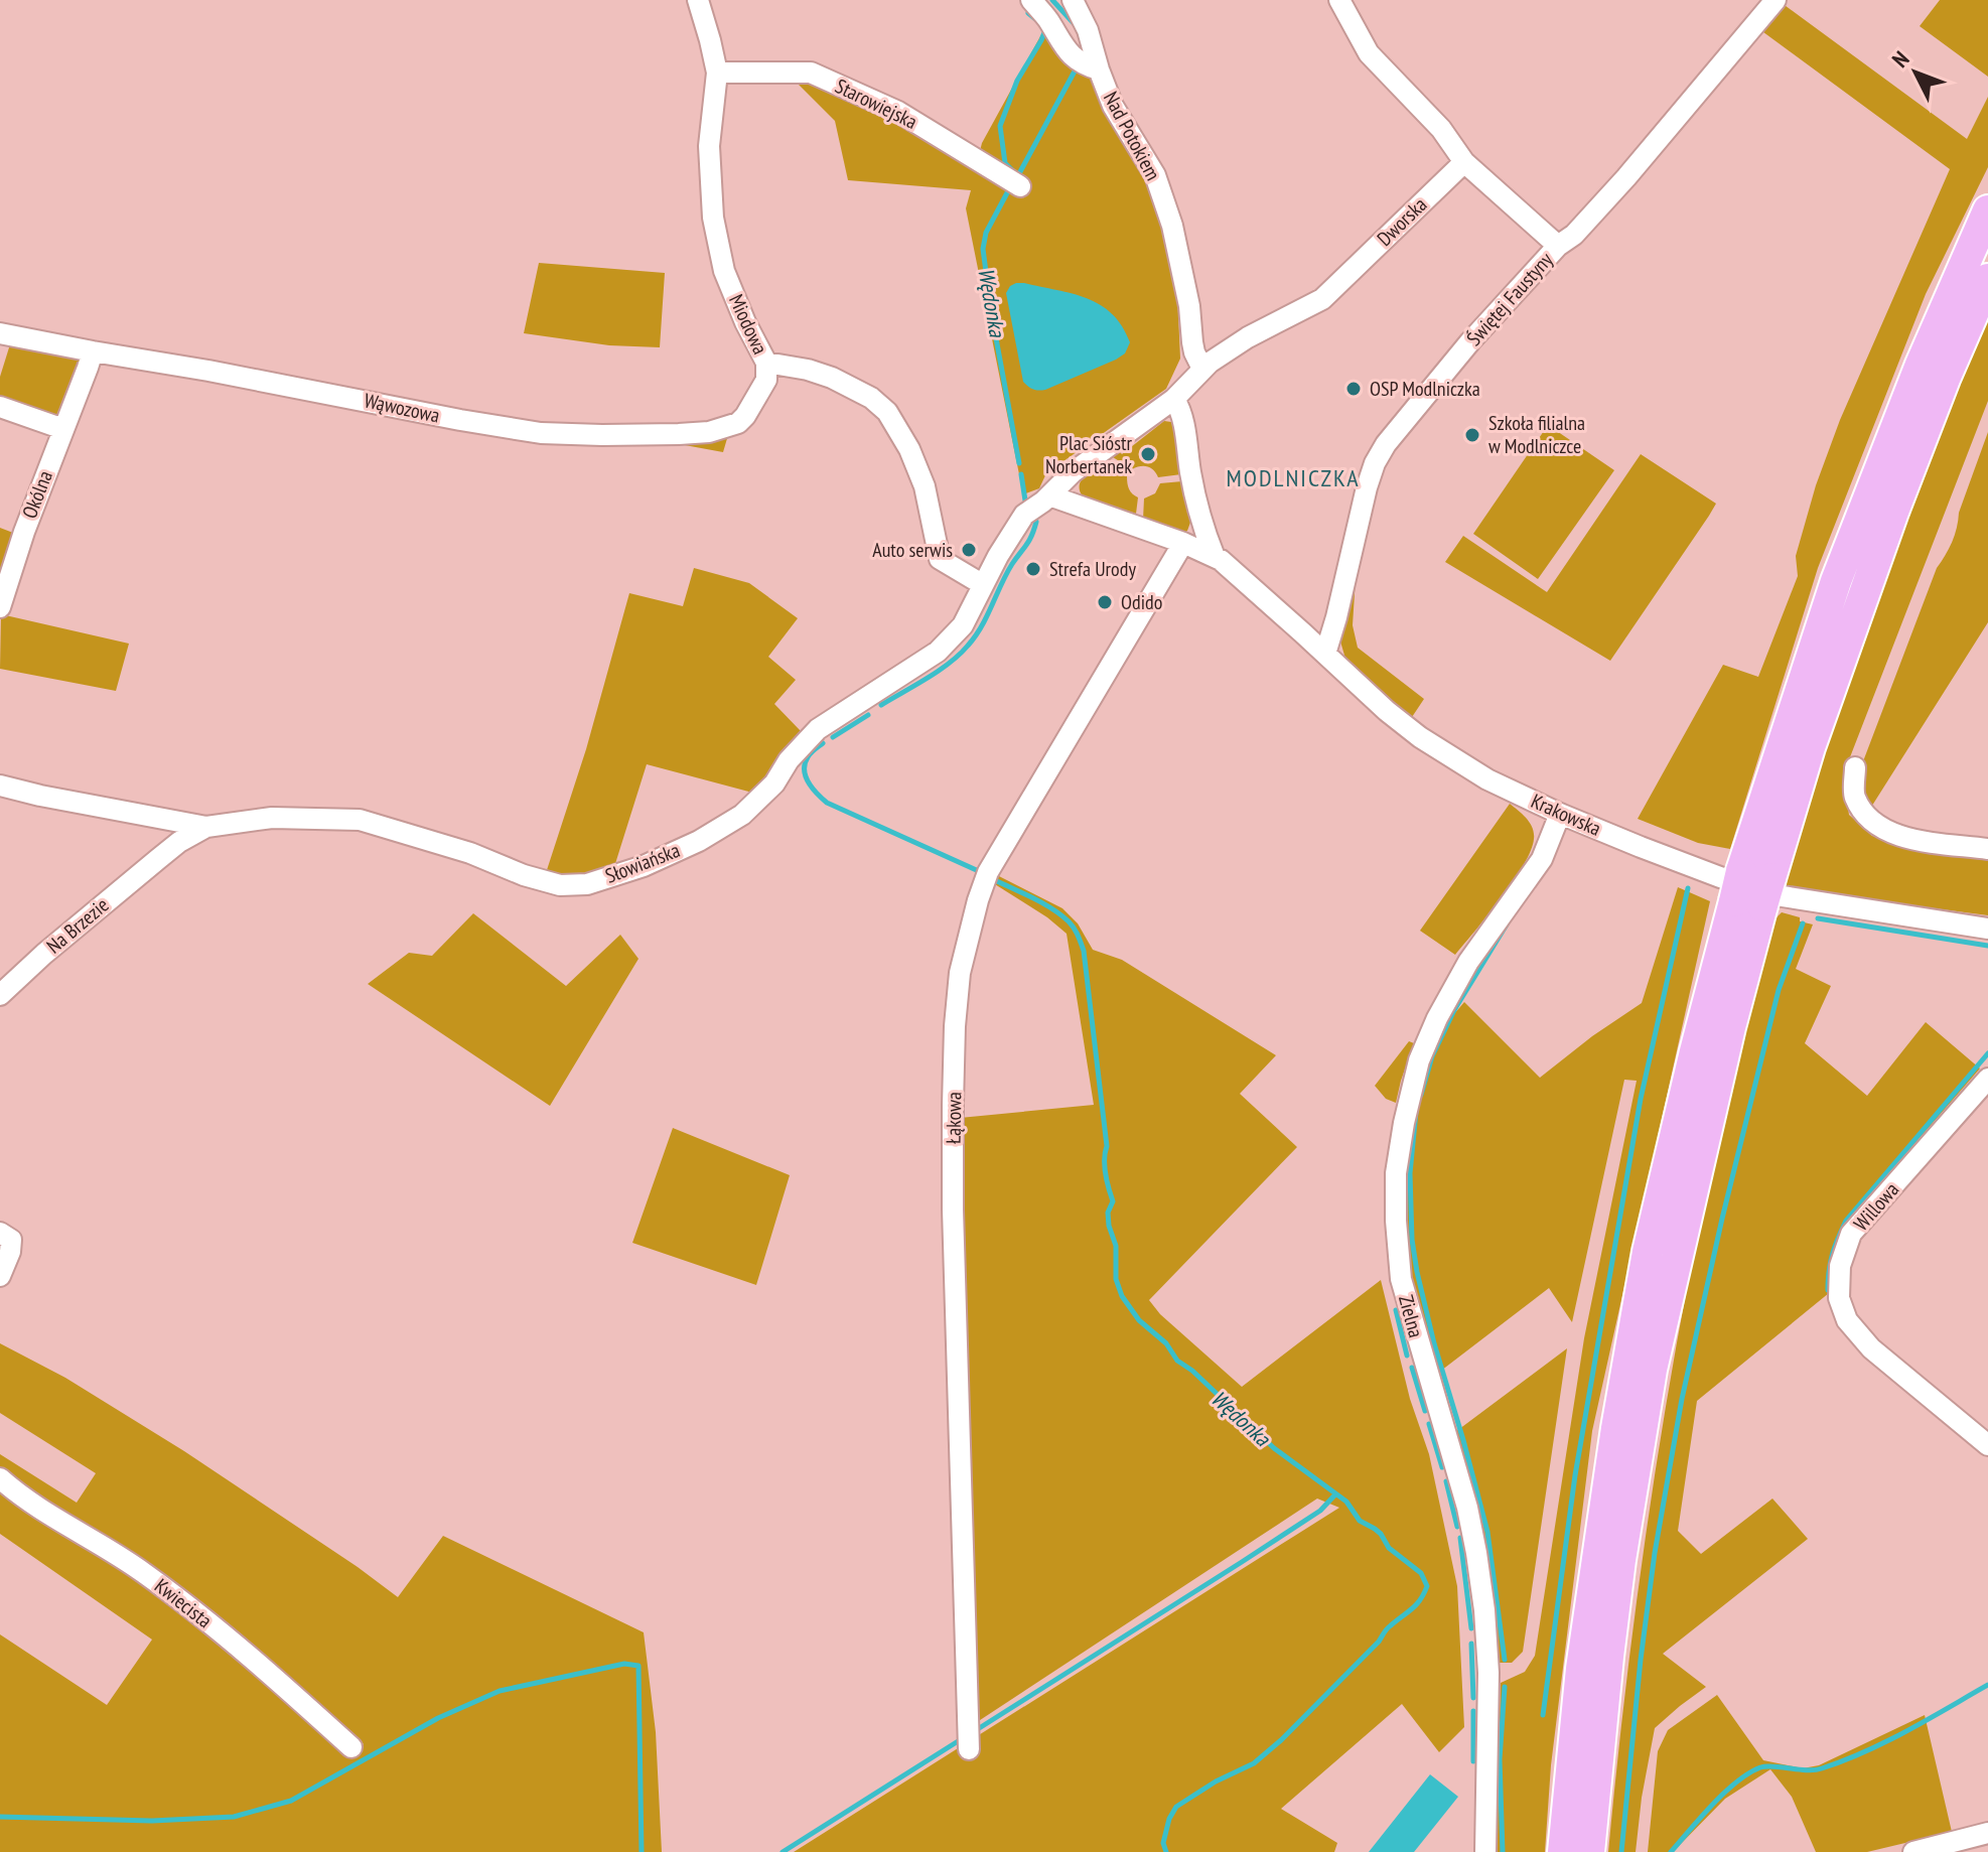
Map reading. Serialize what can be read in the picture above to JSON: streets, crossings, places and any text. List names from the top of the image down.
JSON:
{
  "streets": {
    "street": [
      "Starowiejska",
      "Nad Potokiem",
      "Dworska",
      "Świętej Faustyny",
      "Miodowa",
      "Wąwozowa",
      "Okólna",
      "Krakowska",
      "Słowiańska",
      "Na Brzezie",
      "Łąkowa",
      "Willowa",
      "Zielna",
      "Kwiecista"
    ]
  },
  "crossings": [
    ["Starowiejska", "Miodowa"],
    ["Nad Potokiem", "Dworska"],
    ["Świętej Faustyny", "Krakowska"],
    ["Miodowa", "Wąwozowa"],
    ["Miodowa", "Słowiańska"],
    ["Wąwozowa", "Okólna"],
    ["Krakowska", "Zielna"],
    ["Słowiańska", "Na Brzezie"]
  ],
  "districts": ["MODLNICZKA"],
  "water": ["Wędonka"],
  "places": [
    "OSP Modlniczka",
    "Szkoła filialna w Modlniczce",
    "Plac Sióstr Norbertanek",
    "Auto serwis",
    "Strefa Urody",
    "Odido"
  ],
  "north": "top left"
}
